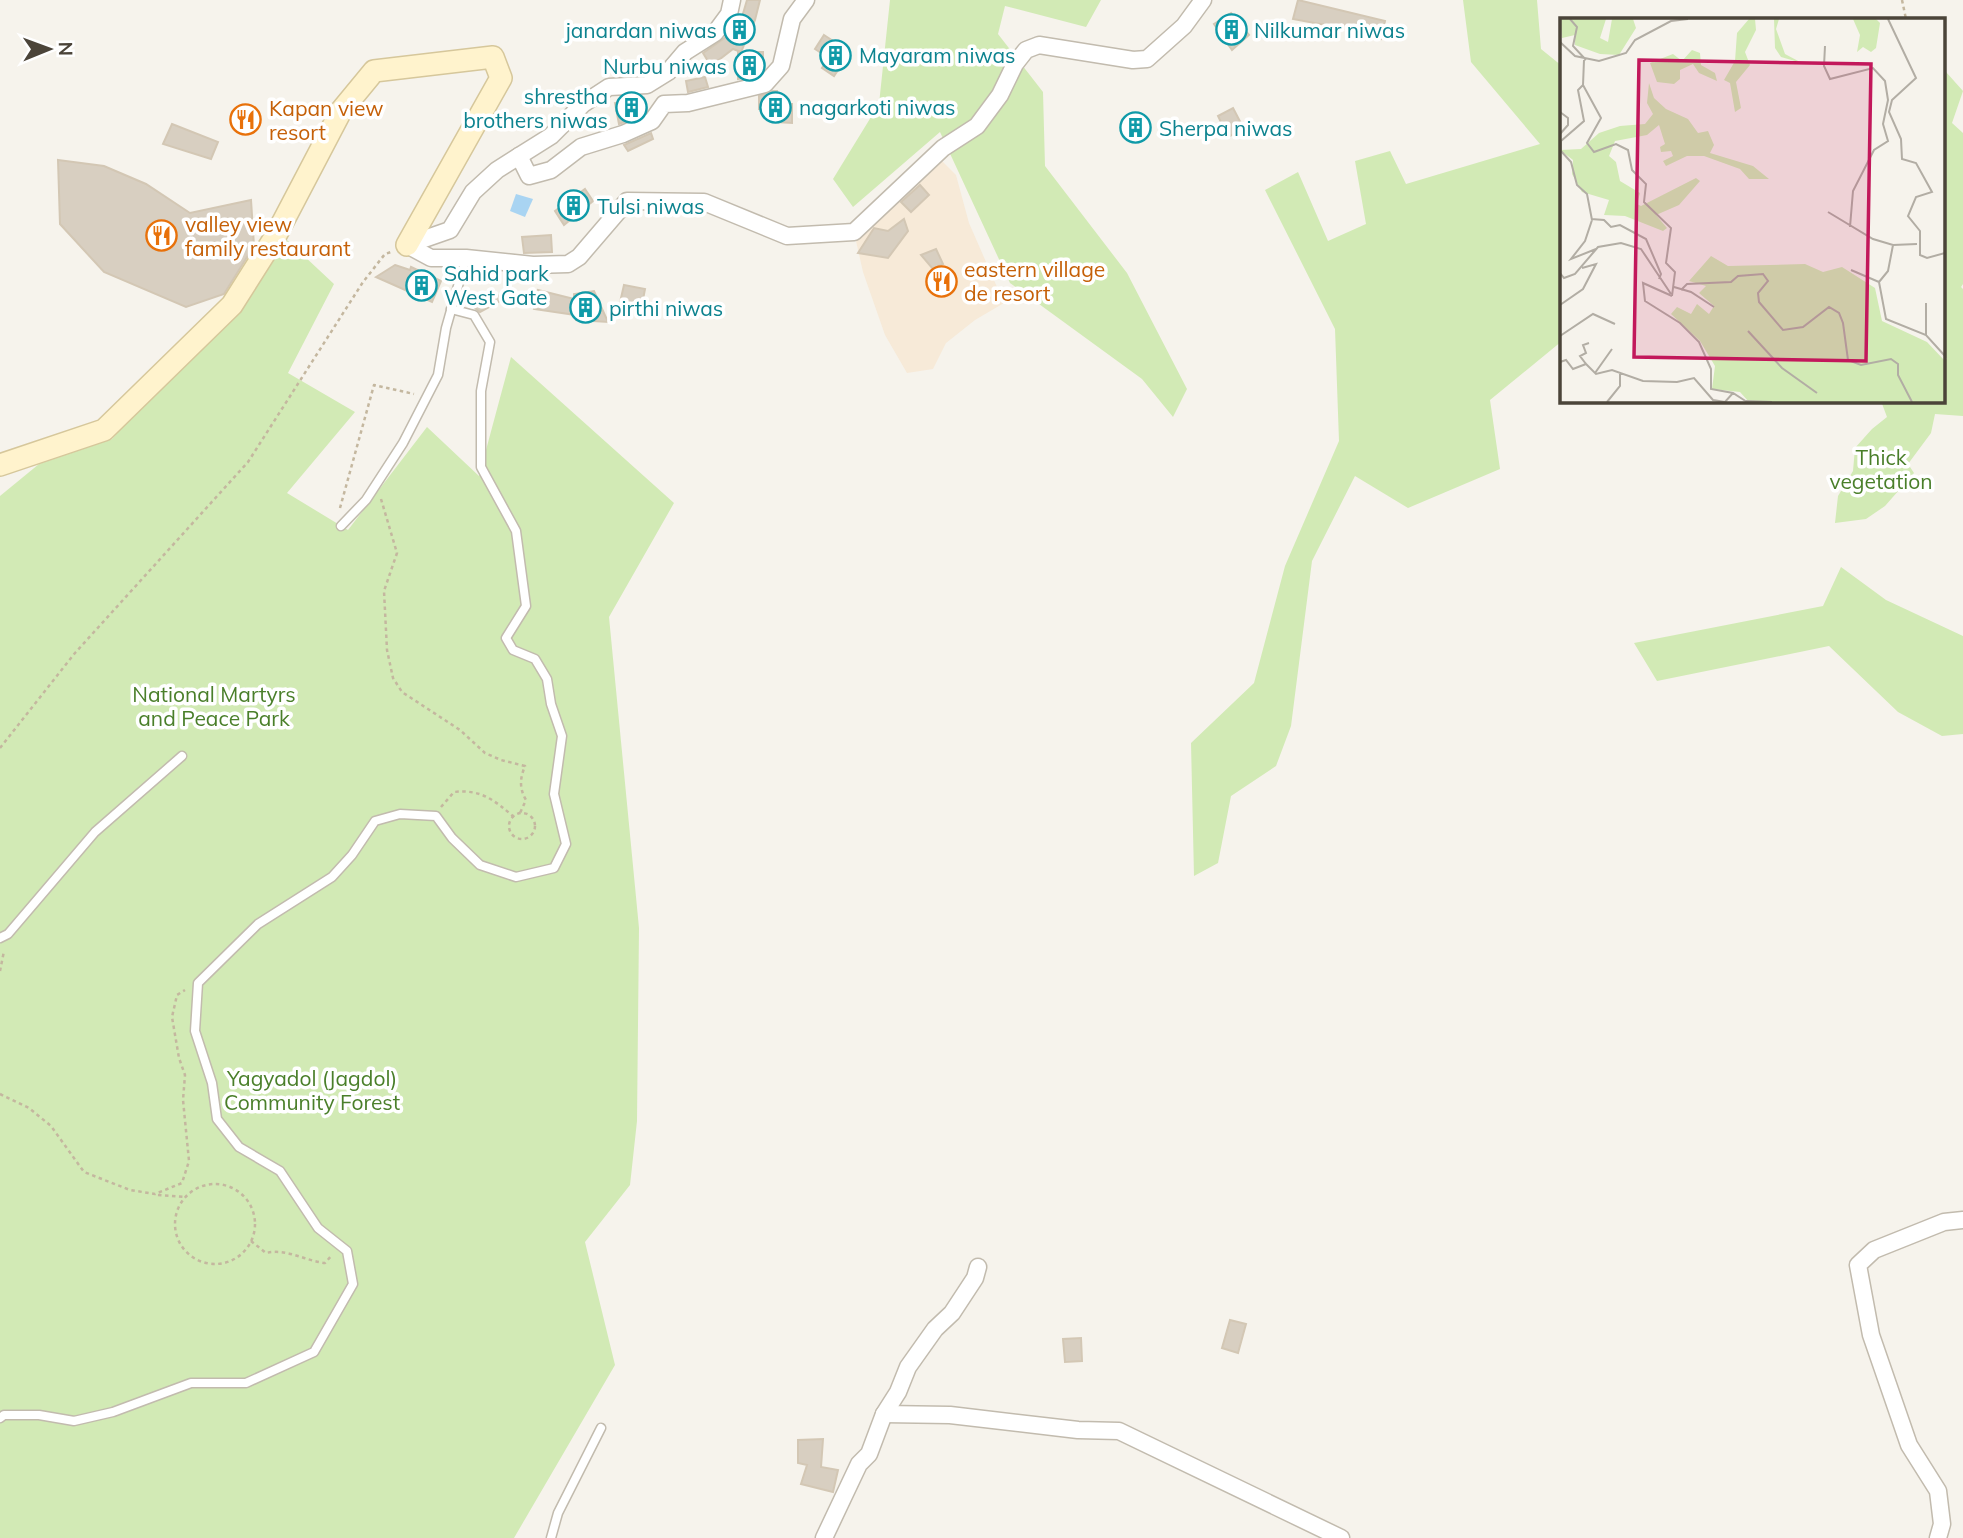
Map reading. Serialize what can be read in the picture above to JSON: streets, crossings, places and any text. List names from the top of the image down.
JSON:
{
  "parks": ["Thick vegetation", "National Martyrs and Peace Park", "Yagyadol (Jagdol) Community Forest"],
  "places": {
    "building": [
      "janardan niwas",
      "Nilkumar niwas",
      "Mayaram niwas",
      "Nurbu niwas",
      "nagarkoti niwas",
      "shrestha brothers niwas",
      "Sherpa niwas",
      "Tulsi niwas",
      "Sahid park West Gate",
      "pirthi niwas"
    ],
    "restaurant": ["Kapan view resort", "valley view family restaurant", "eastern village de resort"]
  },
  "north": "right"
}
